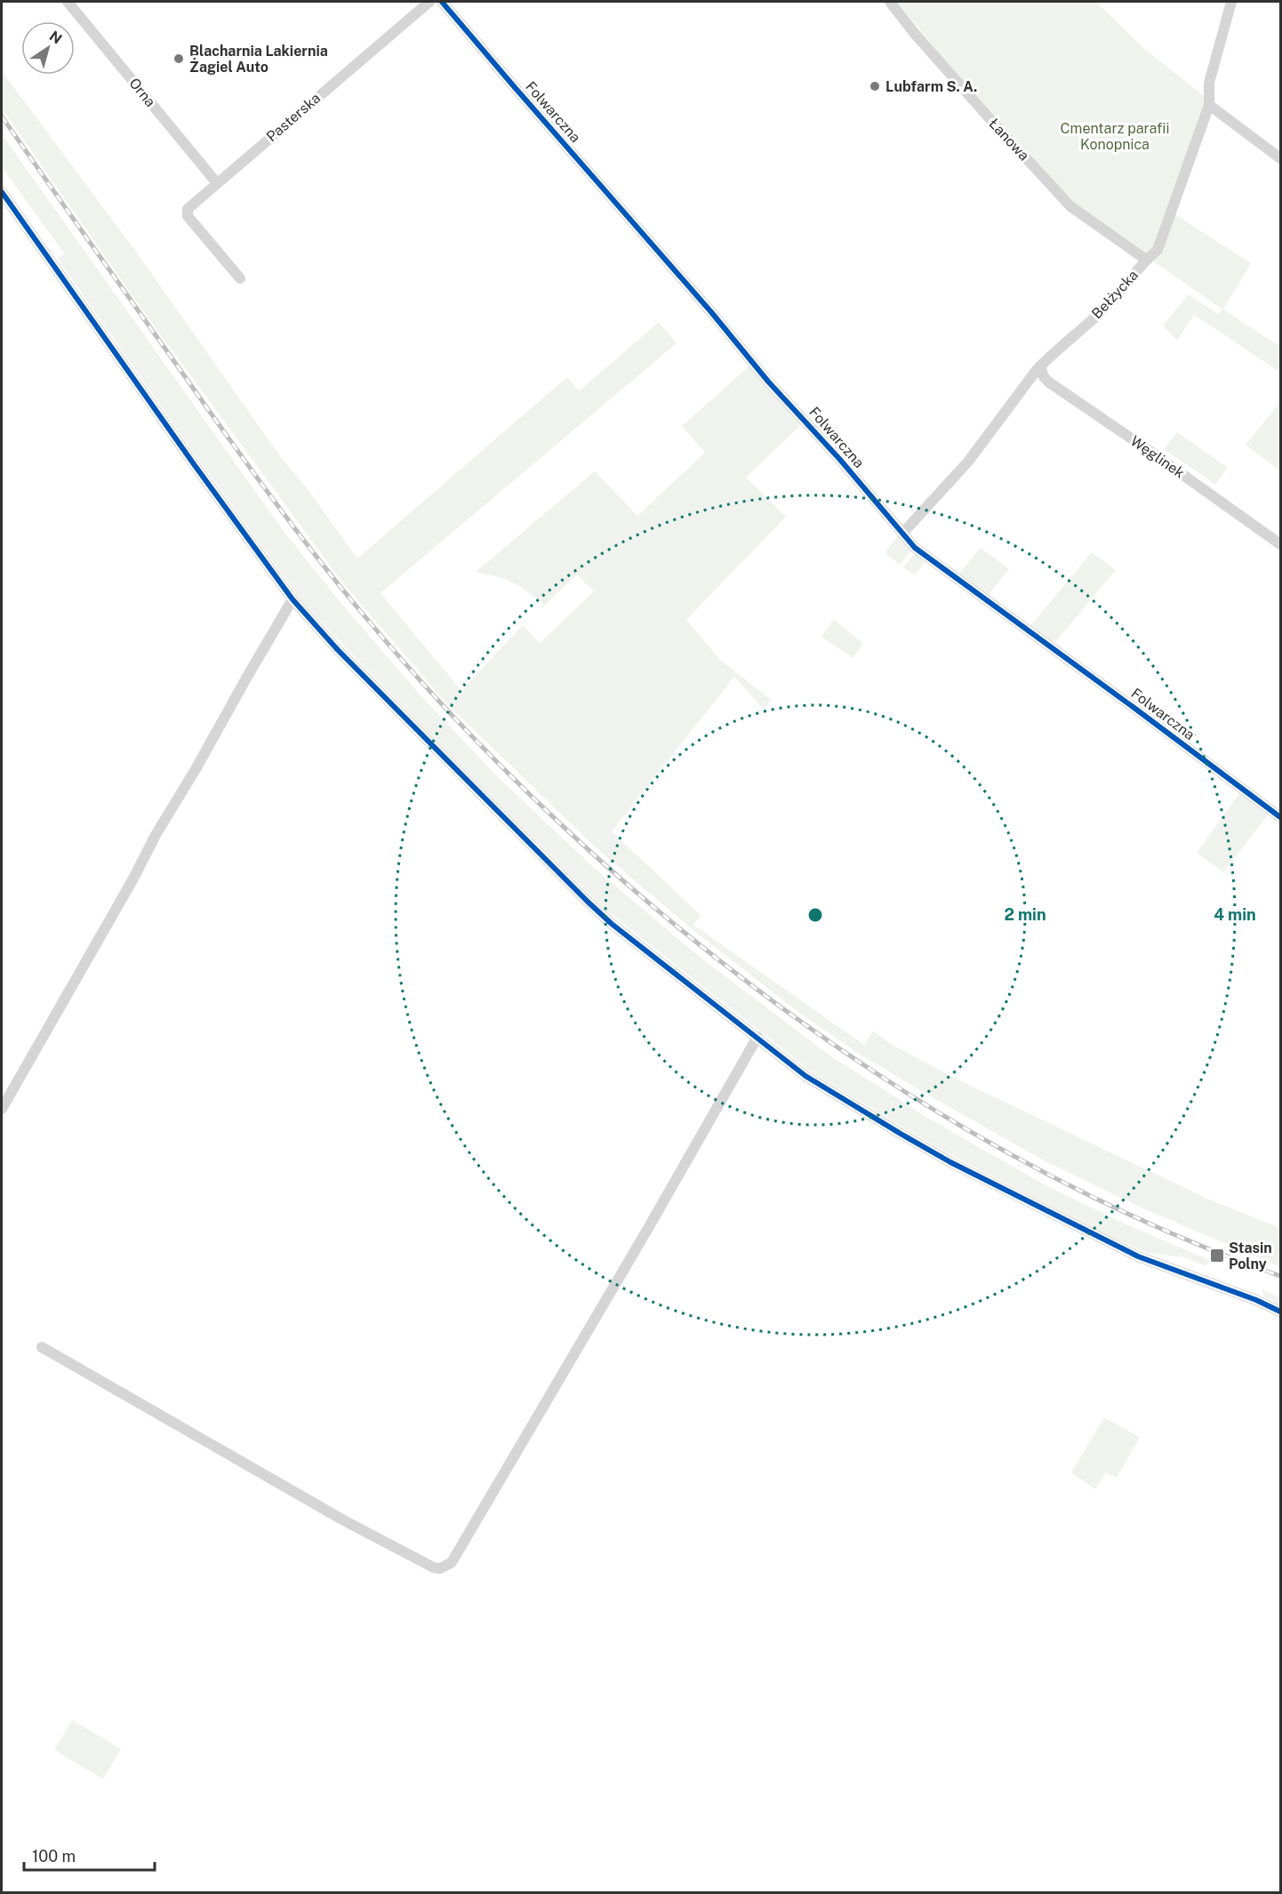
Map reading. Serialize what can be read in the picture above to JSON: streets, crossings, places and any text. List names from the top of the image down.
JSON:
{
  "streets": {
    "street": [
      "Orna",
      "Folwarczna",
      "Pasterska",
      "Łanowa",
      "Bełżycka",
      "Węglinek"
    ]
  },
  "crossings": [
    ["Orna", "Pasterska"],
    ["Folwarczna", "Bełżycka"],
    ["Łanowa", "Bełżycka"],
    ["Bełżycka", "Węglinek"]
  ],
  "parks": ["Cmentarz parafii Konopnica"],
  "places": {
    "other": ["Blacharnia Lakiernia Żagiel Auto", "Lubfarm S. A."],
    "transit": ["Stasin Polny"]
  },
  "scale_bar": "100 m",
  "north": "top right",
  "rings": ["2 min", "4 min"]
}
